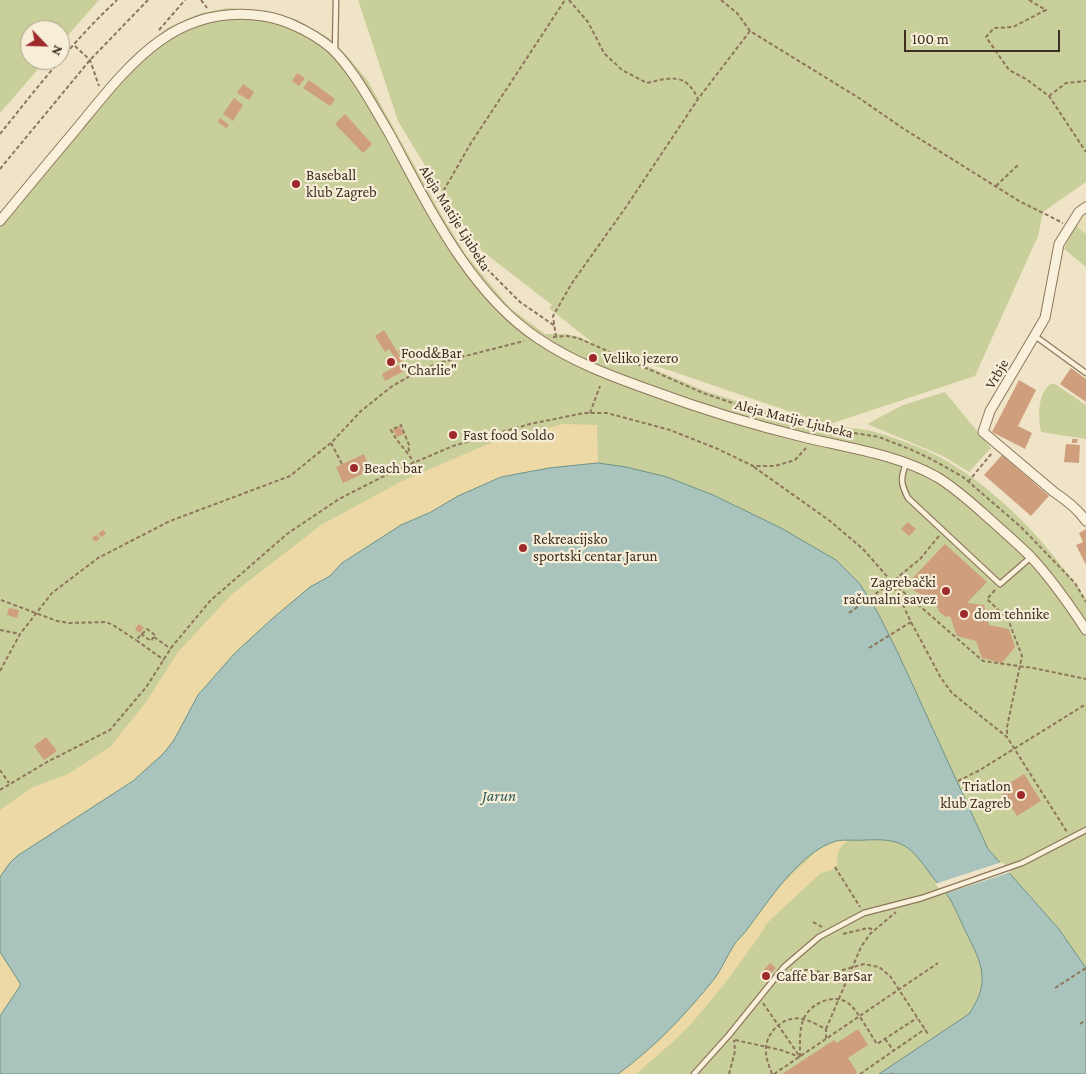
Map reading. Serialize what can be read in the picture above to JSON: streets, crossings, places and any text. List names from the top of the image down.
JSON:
{
  "streets": {
    "street": ["Aleja Matije Ljubeka", "Vrbje"]
  },
  "water": ["Jarun"],
  "places": [
    "Baseball klub Zagreb",
    "Veliko jezero",
    "Food&Bar \"Charlie\"",
    "Fast food Soldo",
    "Beach bar",
    "Rekreacijsko sportski centar Jarun",
    "Zagrebački računalni savez",
    "dom tehnike",
    "Triatlon klub Zagreb",
    "Caffe bar BarSar"
  ],
  "scale_bar": "100 m",
  "north": "bottom right"
}
